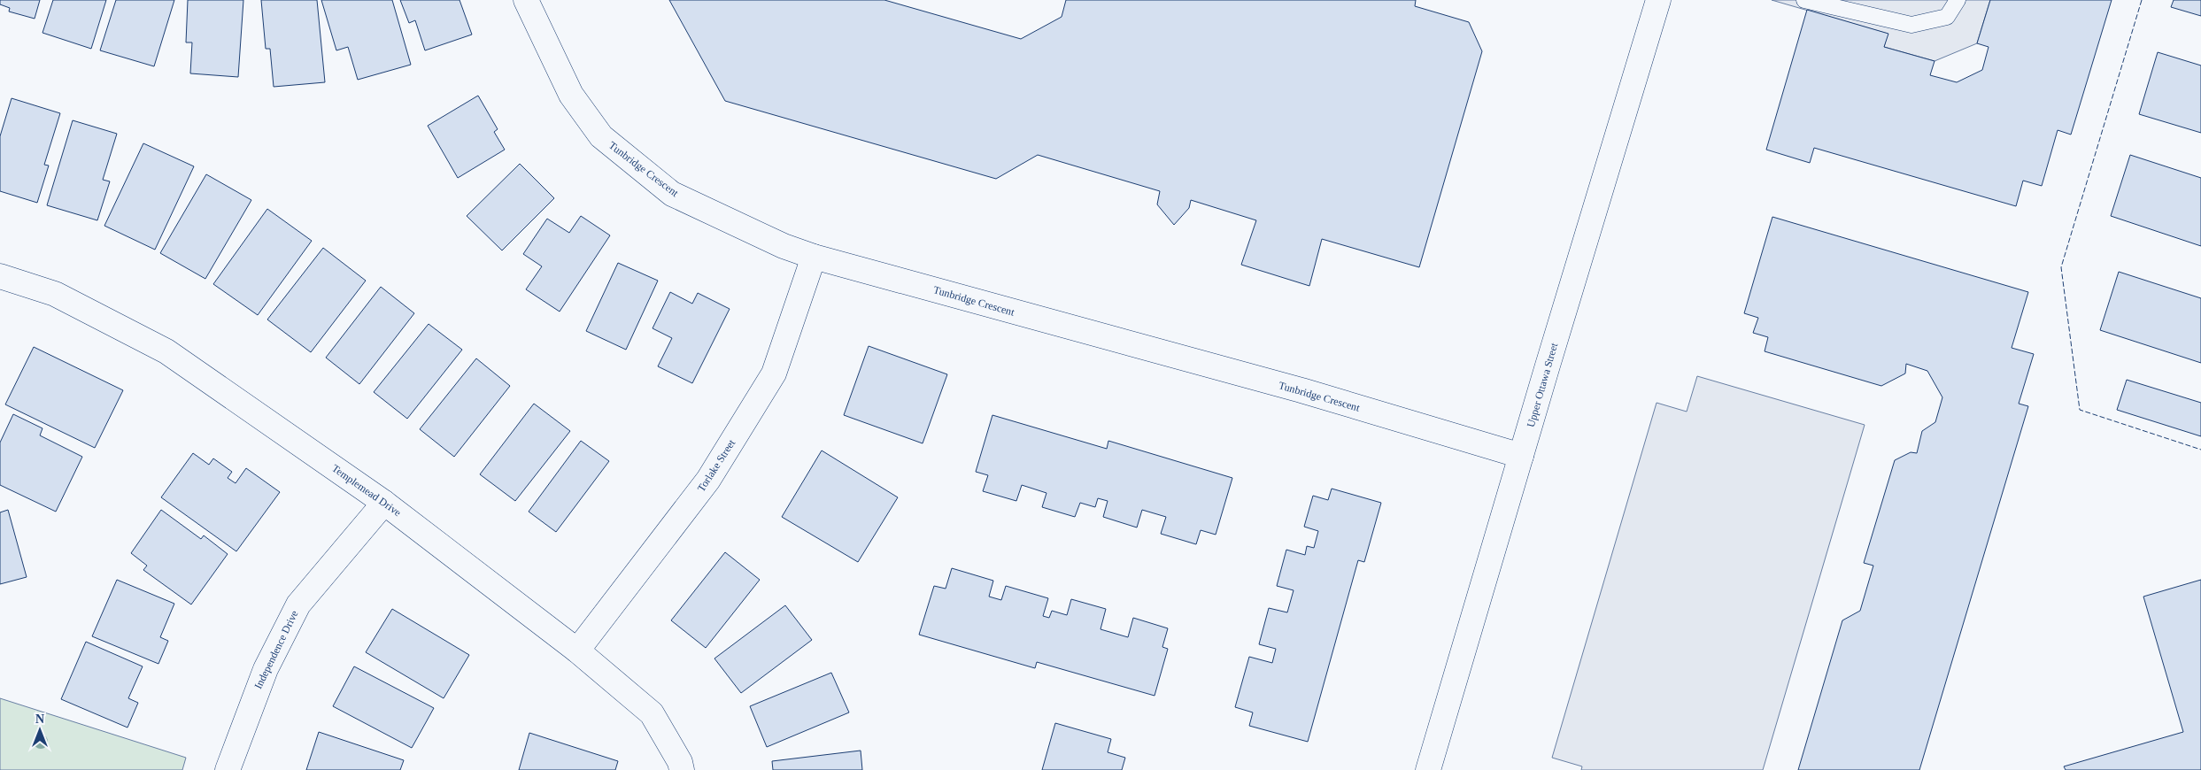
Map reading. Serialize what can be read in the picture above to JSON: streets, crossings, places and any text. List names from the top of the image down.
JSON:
{
  "streets": {
    "street": [
      "Tunbridge Crescent",
      "Upper Ottawa Street",
      "Torlake Street",
      "Templemead Drive",
      "Independence Drive"
    ]
  },
  "crossings": [
    ["Tunbridge Crescent", "Upper Ottawa Street"],
    ["Tunbridge Crescent", "Torlake Street"],
    ["Torlake Street", "Templemead Drive"],
    ["Templemead Drive", "Independence Drive"]
  ],
  "north": "top"
}
